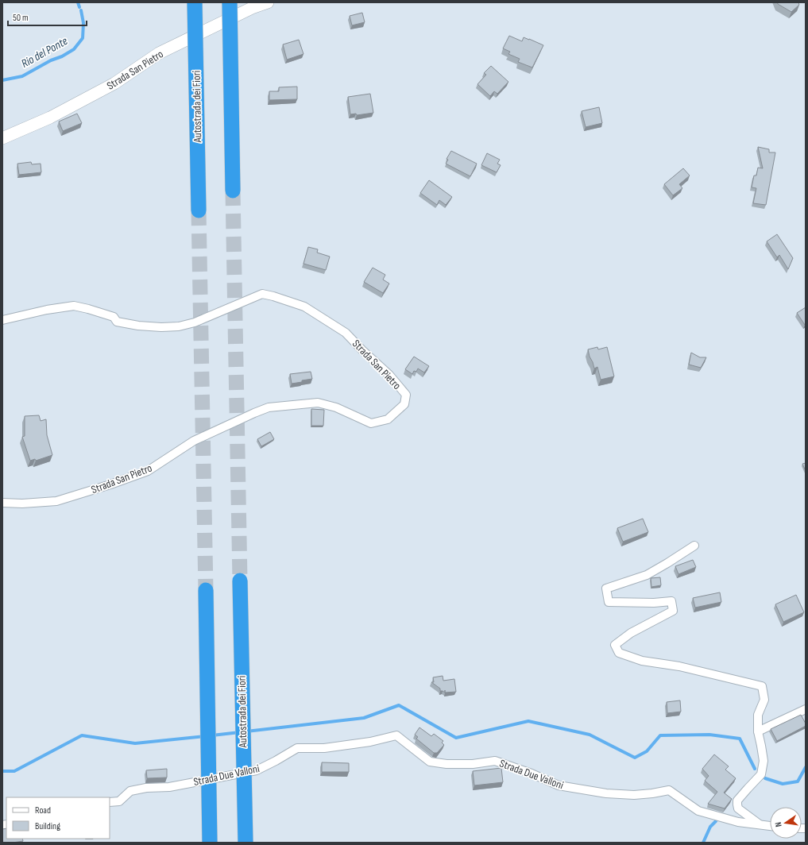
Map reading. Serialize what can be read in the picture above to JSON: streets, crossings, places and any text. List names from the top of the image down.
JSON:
{
  "streets": {
    "highway": ["Autostrada dei Fiori"],
    "street": ["Strada San Pietro", "Strada Due Valloni"]
  },
  "water": ["Rio del Ponte"],
  "legend": ["Road", "Building"],
  "scale_bar": "50 m",
  "north": "left"
}
